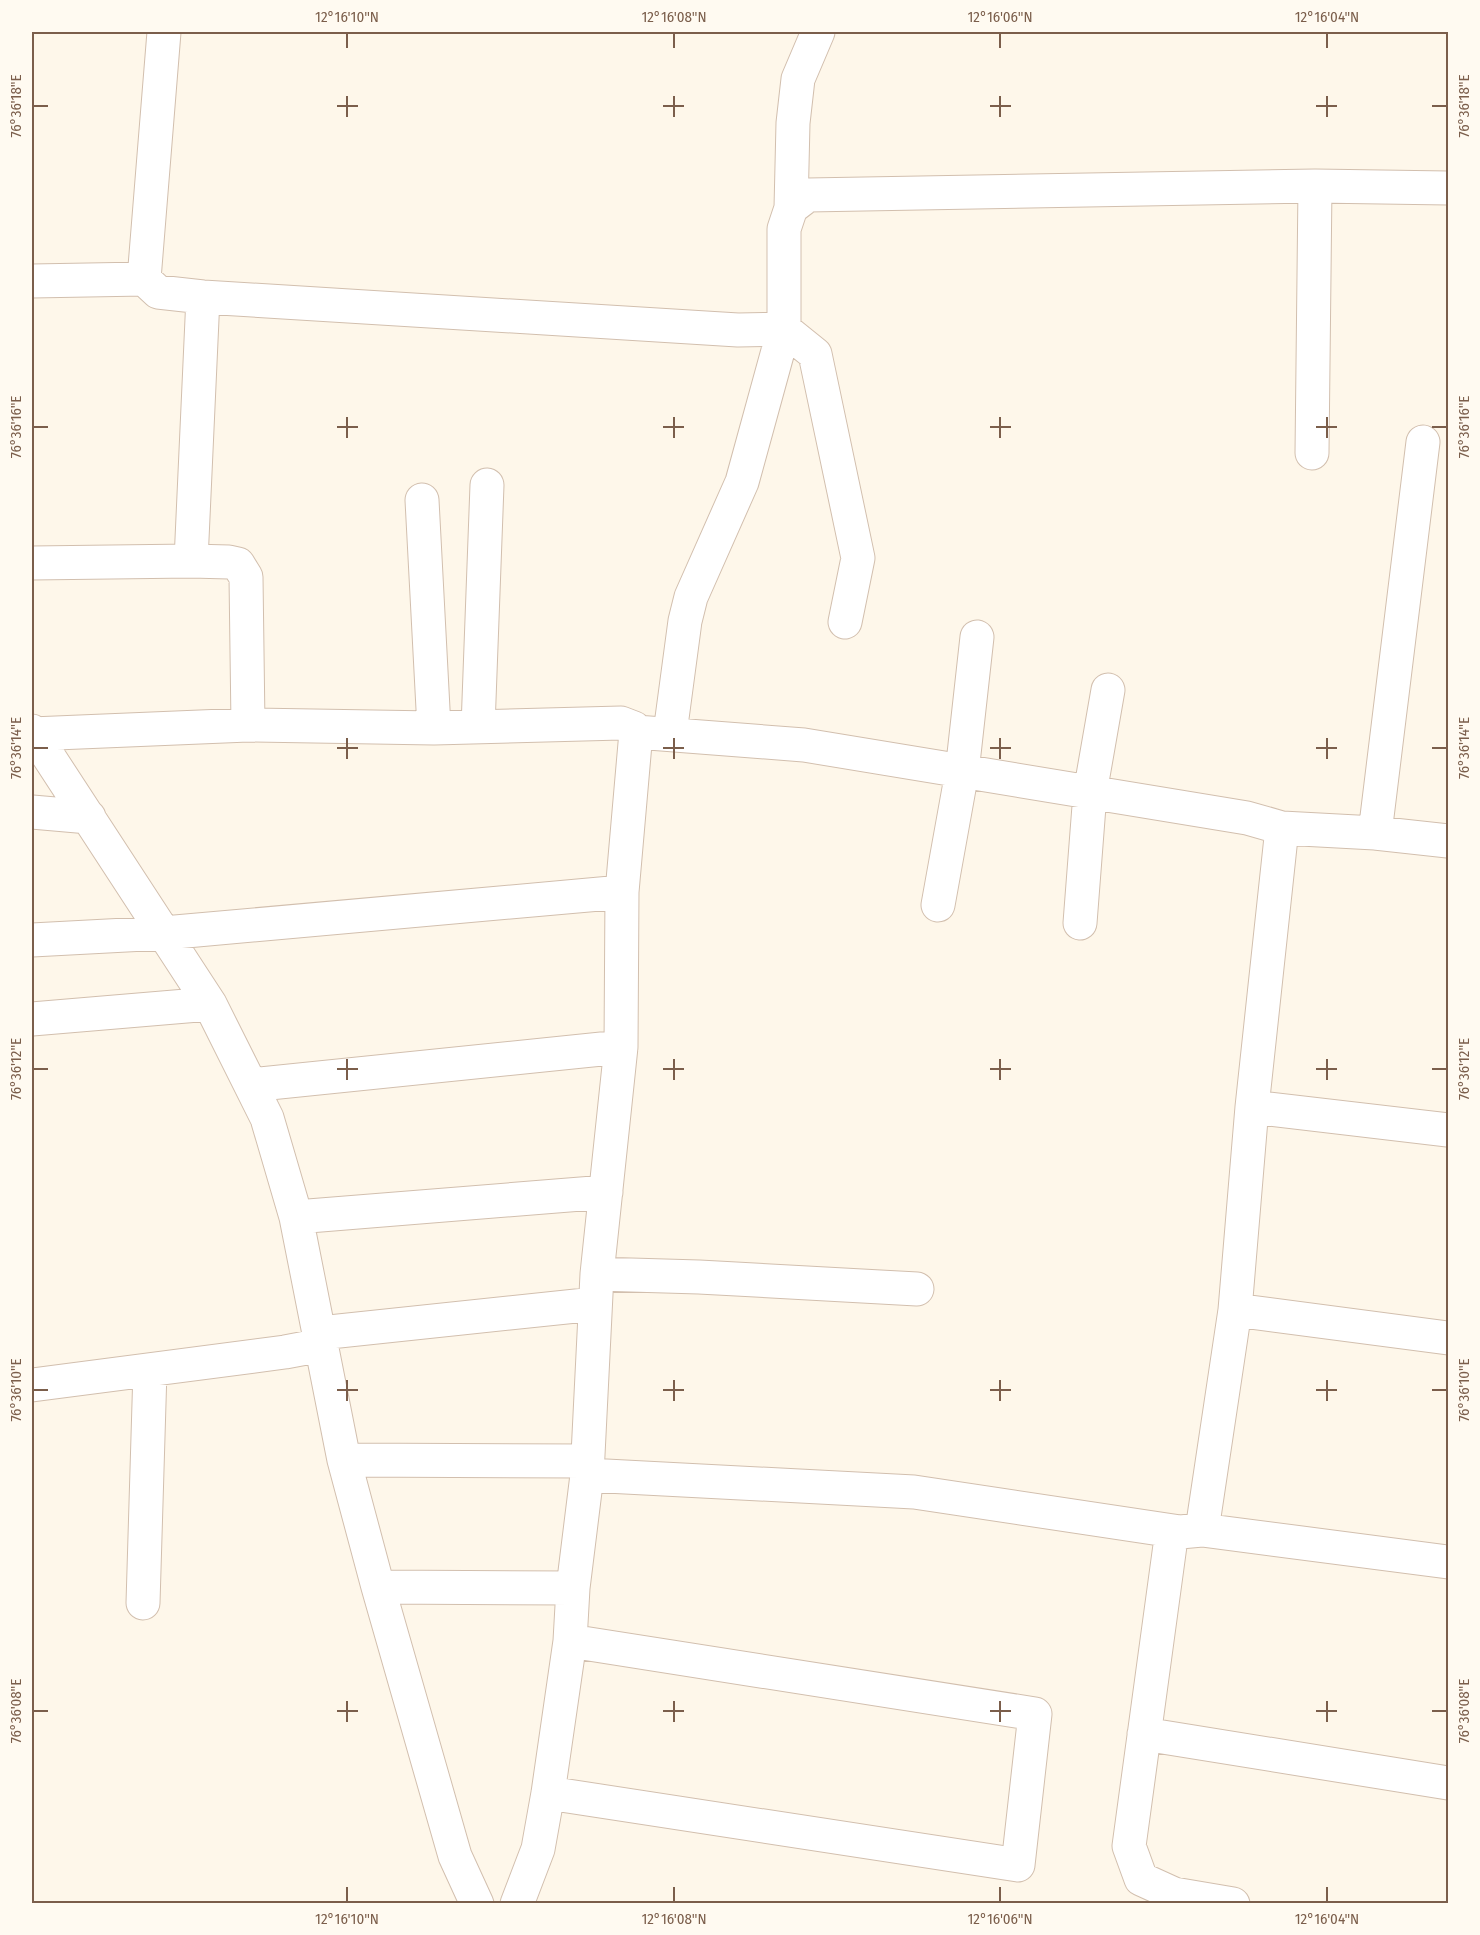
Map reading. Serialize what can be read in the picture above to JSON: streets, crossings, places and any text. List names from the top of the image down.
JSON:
{
  "coordinates": [
    "12°16'10\"N",
    "12°16'08\"N",
    "12°16'06\"N",
    "12°16'04\"N",
    "76°36'18\"E",
    "76°36'16\"E",
    "76°36'14\"E",
    "76°36'12\"E",
    "76°36'10\"E",
    "76°36'08\"E"
  ]
}
